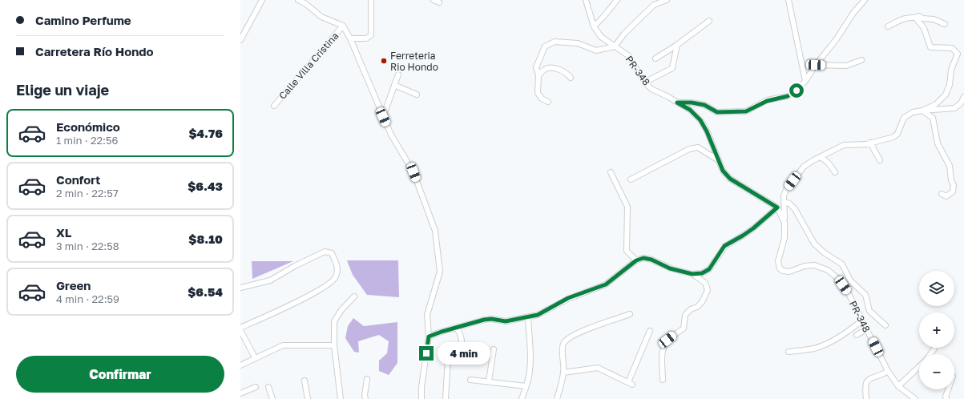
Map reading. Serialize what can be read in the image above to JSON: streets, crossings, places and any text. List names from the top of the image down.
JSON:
{
  "streets": {
    "street": ["Calle Villa Cristina", "PR-348"]
  },
  "places": ["Ferreteria Rio Hondo"],
  "page": {
    "banner": ["Camino Perfume", "Carretera Río Hondo"],
    "heading": "Elige un viaje",
    "list": [
      {
        "name": "Económico",
        "note": "1 min · 22:56",
        "value": "$4.76"
      },
      {
        "name": "Confort",
        "note": "2 min · 22:57",
        "value": "$6.43"
      },
      {
        "name": "XL",
        "note": "3 min · 22:58",
        "value": "$8.10"
      },
      {
        "name": "Green",
        "note": "4 min · 22:59",
        "value": "$6.54"
      }
    ],
    "map_buttons": ["+", "−"],
    "bubble": "4 min",
    "buttons": "Confirmar"
  }
}
